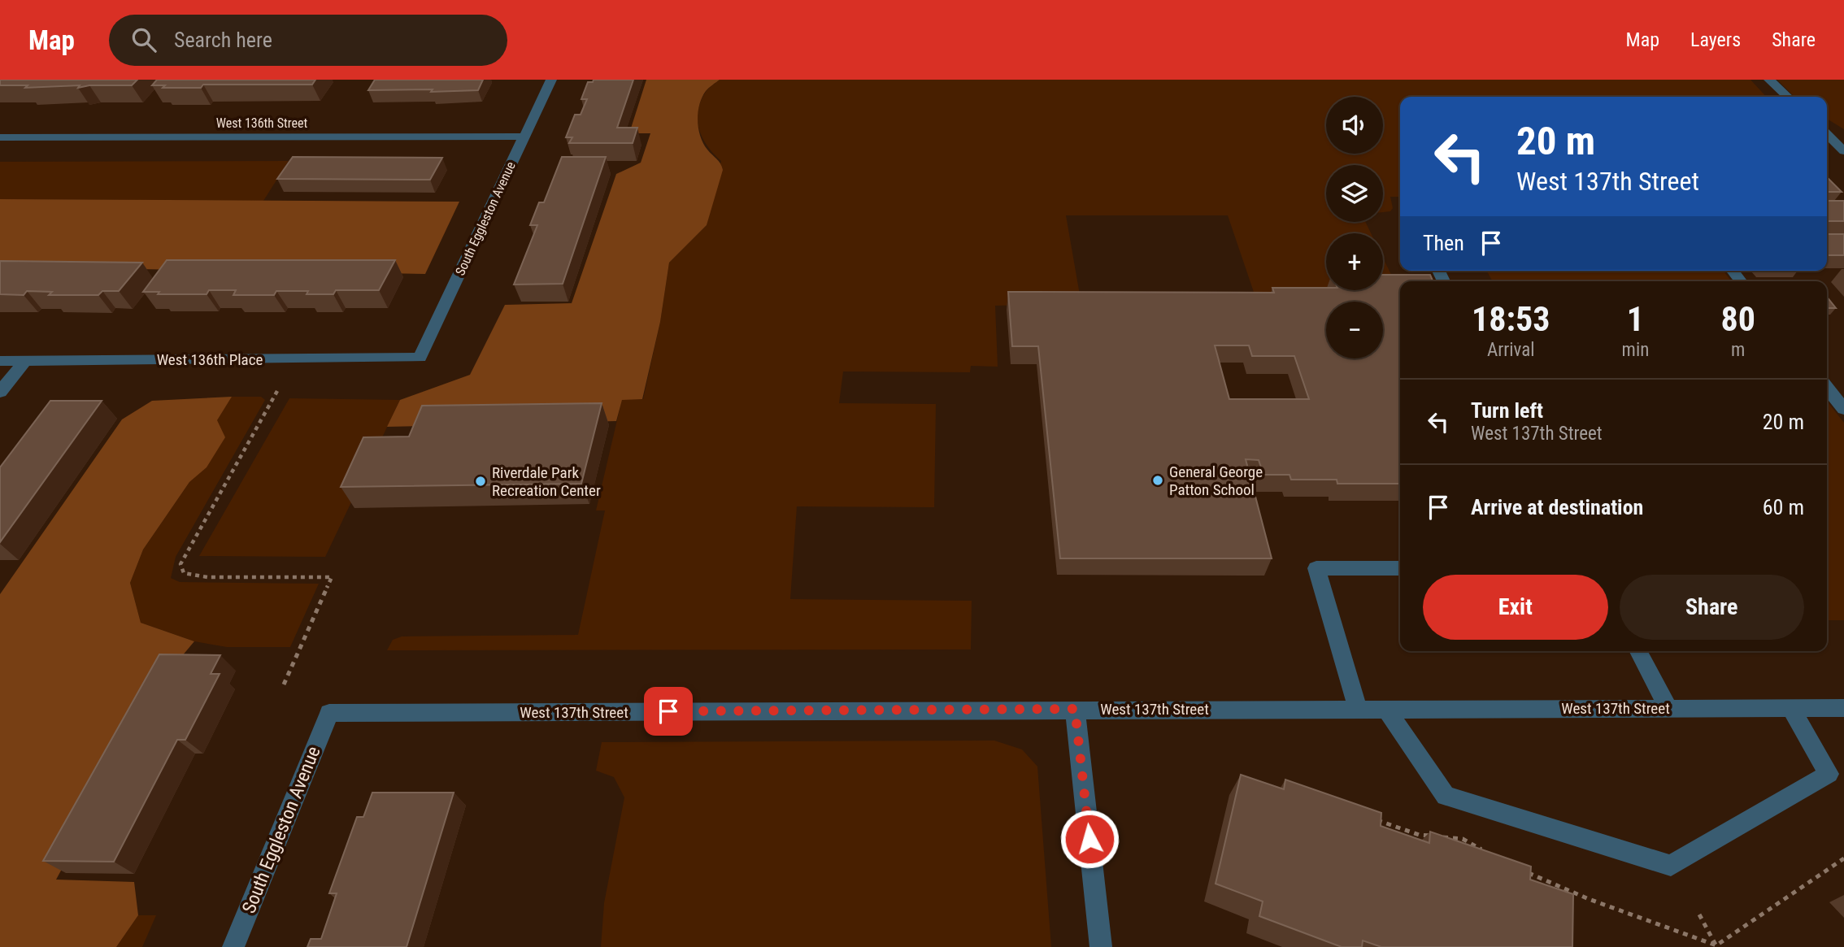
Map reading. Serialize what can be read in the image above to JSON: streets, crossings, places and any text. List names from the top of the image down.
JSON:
{
  "streets": {
    "street": [
      "West 136th Street",
      "South Eggleston Avenue",
      "West 136th Place",
      "West 137th Street"
    ]
  },
  "crossings": [
    ["West 136th Street", "South Eggleston Avenue"],
    ["South Eggleston Avenue", "West 136th Place"],
    ["South Eggleston Avenue", "West 137th Street"]
  ],
  "places": ["General George Patton School", "Riverdale Park Recreation Center"],
  "page": {
    "header": "Map",
    "search": "Search here",
    "nav": ["Map", "Layers", "Share"],
    "map_buttons": ["+", "−"],
    "turn": ["20 m", "West 137th Street"],
    "then": "Then",
    "eta": [
      "18:53",
      "Arrival",
      "1",
      "min",
      "80",
      "m"
    ],
    "list": [
      {
        "name": "Turn left",
        "note": "West 137th Street",
        "value": "20 m"
      },
      {
        "name": "Arrive at destination",
        "value": "60 m"
      }
    ],
    "buttons": ["Exit", "Share"]
  }
}
